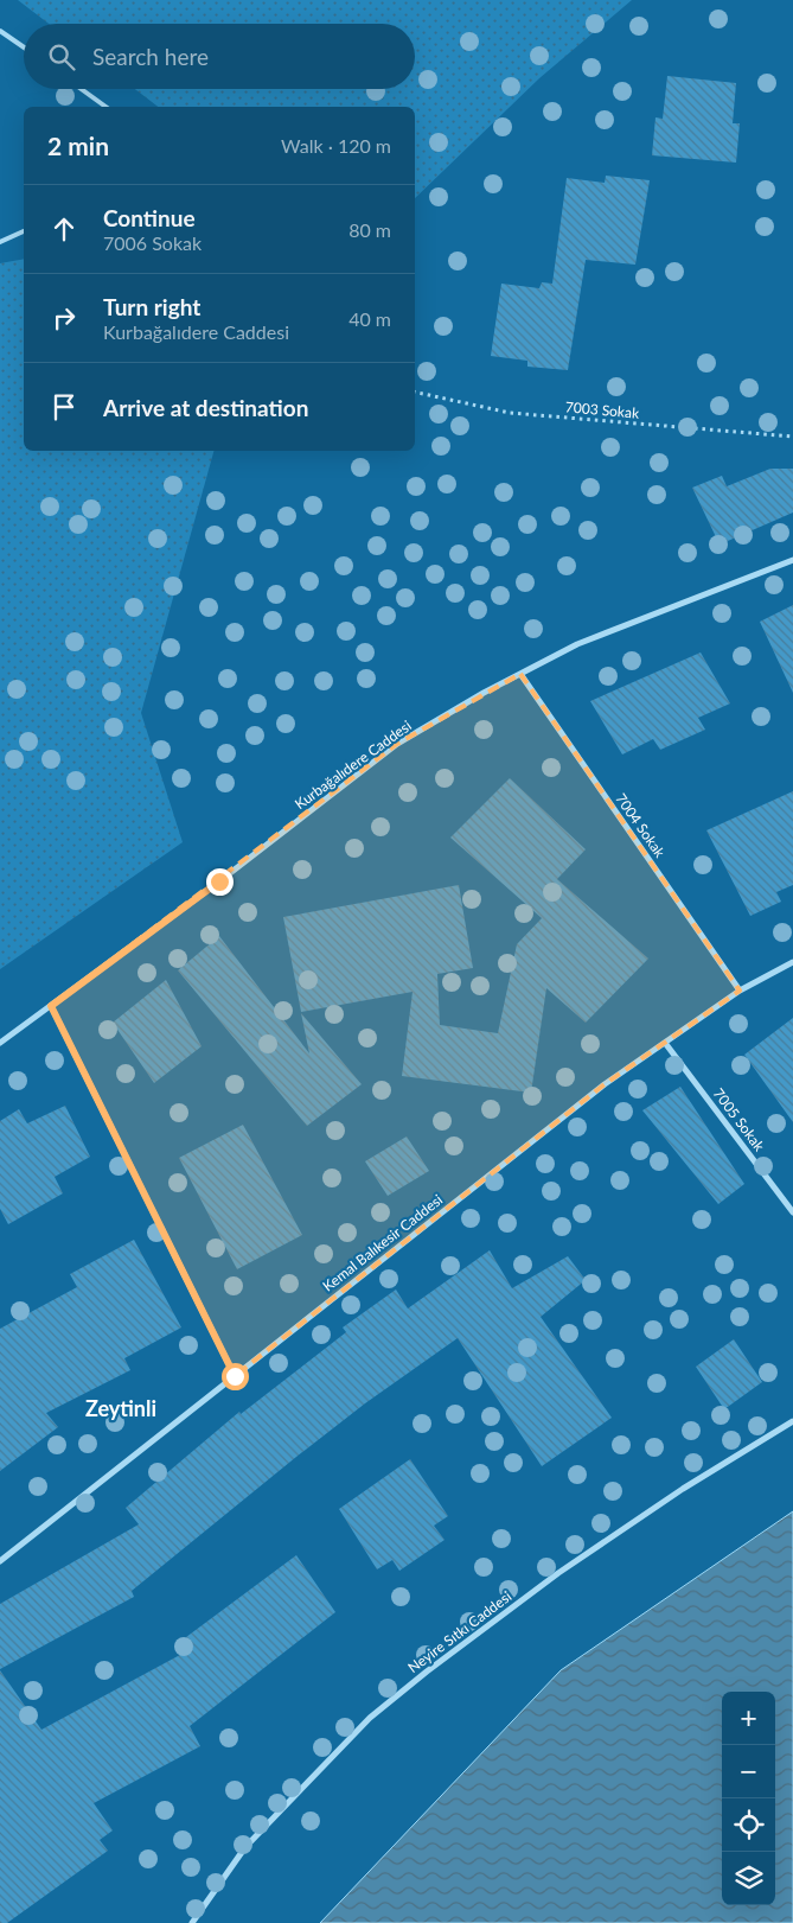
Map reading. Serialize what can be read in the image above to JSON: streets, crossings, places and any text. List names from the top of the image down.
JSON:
{
  "streets": {
    "street": [
      "Kurbağalıdere Caddesi",
      "7004 Sokak",
      "7005 Sokak",
      "Kemal Balıkesir Caddesi",
      "Neyire Sıtkı Caddesi"
    ],
    "path": ["7003 Sokak"]
  },
  "crossings": [
    ["Kurbağalıdere Caddesi", "7004 Sokak"],
    ["7004 Sokak", "Kemal Balıkesir Caddesi"],
    ["7005 Sokak", "Kemal Balıkesir Caddesi"]
  ],
  "districts": ["Zeytinli"],
  "page": {
    "search": "Search here",
    "heading": ["2 min", "Walk · 120 m"],
    "list": [
      ["Continue", "7006 Sokak", "80 m"],
      ["Turn right", "Kurbağalıdere Caddesi", "40 m"],
      "Arrive at destination"
    ],
    "map_buttons": ["+", "−"]
  }
}
